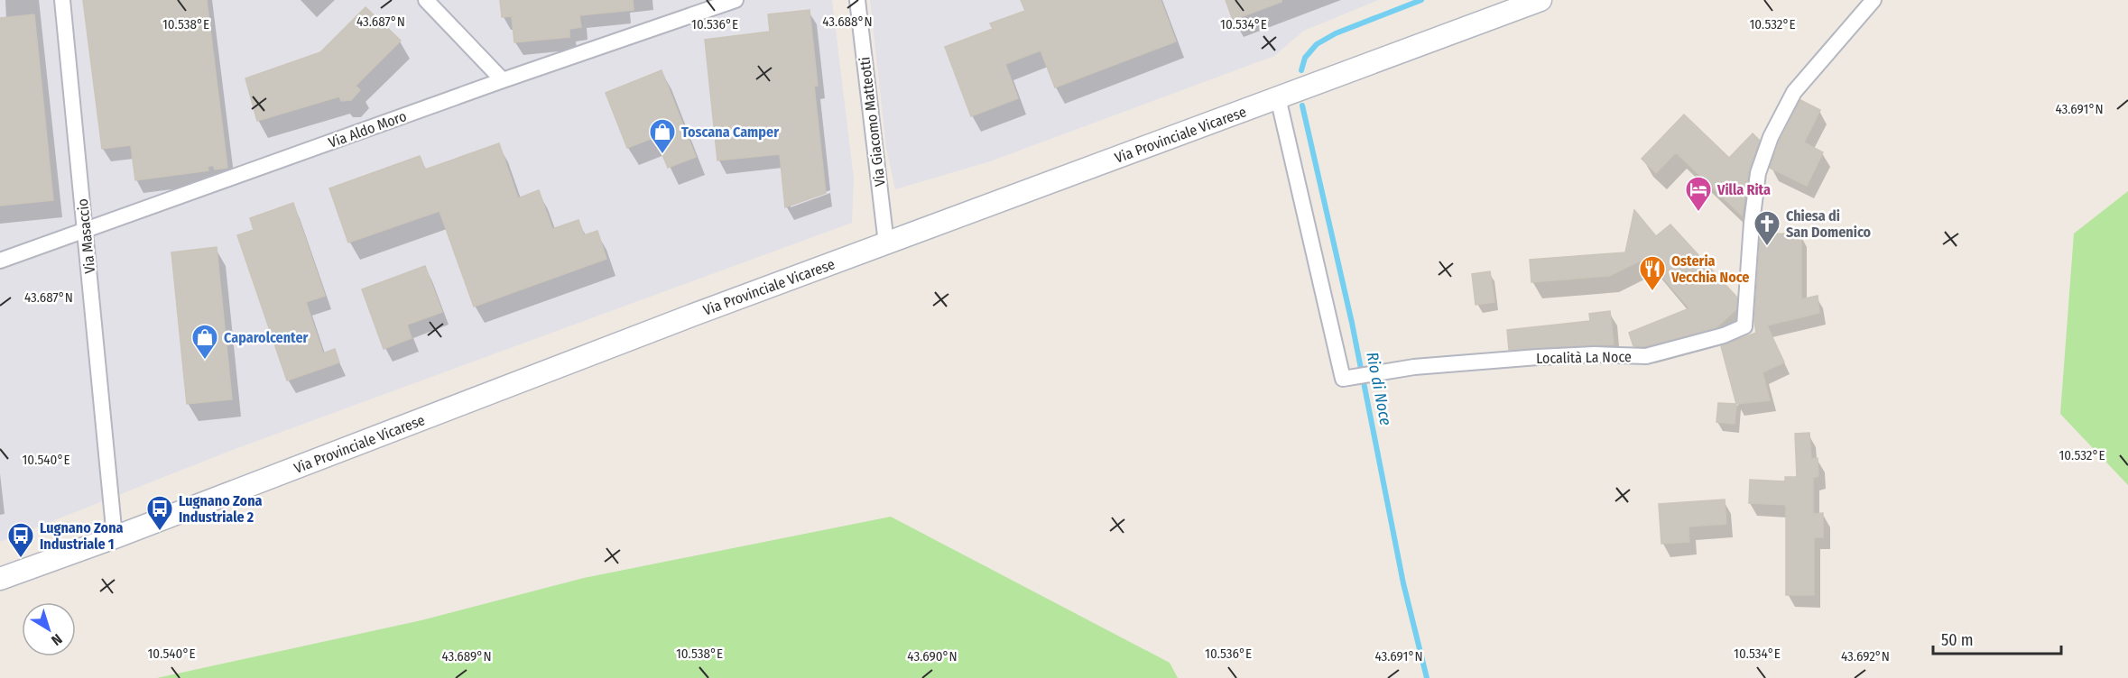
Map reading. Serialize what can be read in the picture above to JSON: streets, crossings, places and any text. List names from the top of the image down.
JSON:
{
  "streets": {
    "main road": ["Via Provinciale Vicarese"],
    "street": [
      "Via Giacomo Matteotti",
      "Via Aldo Moro",
      "Via Masaccio",
      "Località La Noce"
    ]
  },
  "crossings": [
    ["Via Giacomo Matteotti", "Via Provinciale Vicarese"],
    ["Via Aldo Moro", "Via Masaccio"],
    ["Via Provinciale Vicarese", "Via Masaccio"],
    ["Via Provinciale Vicarese", "Località La Noce"]
  ],
  "water": ["Rio di Noce"],
  "places": {
    "shop": ["Toscana Camper", "Caparolcenter"],
    "hotel": ["Villa Rita"],
    "church": ["Chiesa di San Domenico"],
    "restaurant": ["Osteria Vecchia Noce"],
    "bus stop": ["Lugnano Zona Industriale 2", "Lugnano Zona Industriale 1"]
  },
  "scale_bar": "50 m",
  "north": "bottom right",
  "coordinates": [
    "43.687°N",
    "43.688°N",
    "10.538°E",
    "10.536°E",
    "10.534°E",
    "10.532°E",
    "43.691°N",
    "10.540°E",
    "43.689°N",
    "43.690°N",
    "43.692°N"
  ]
}
